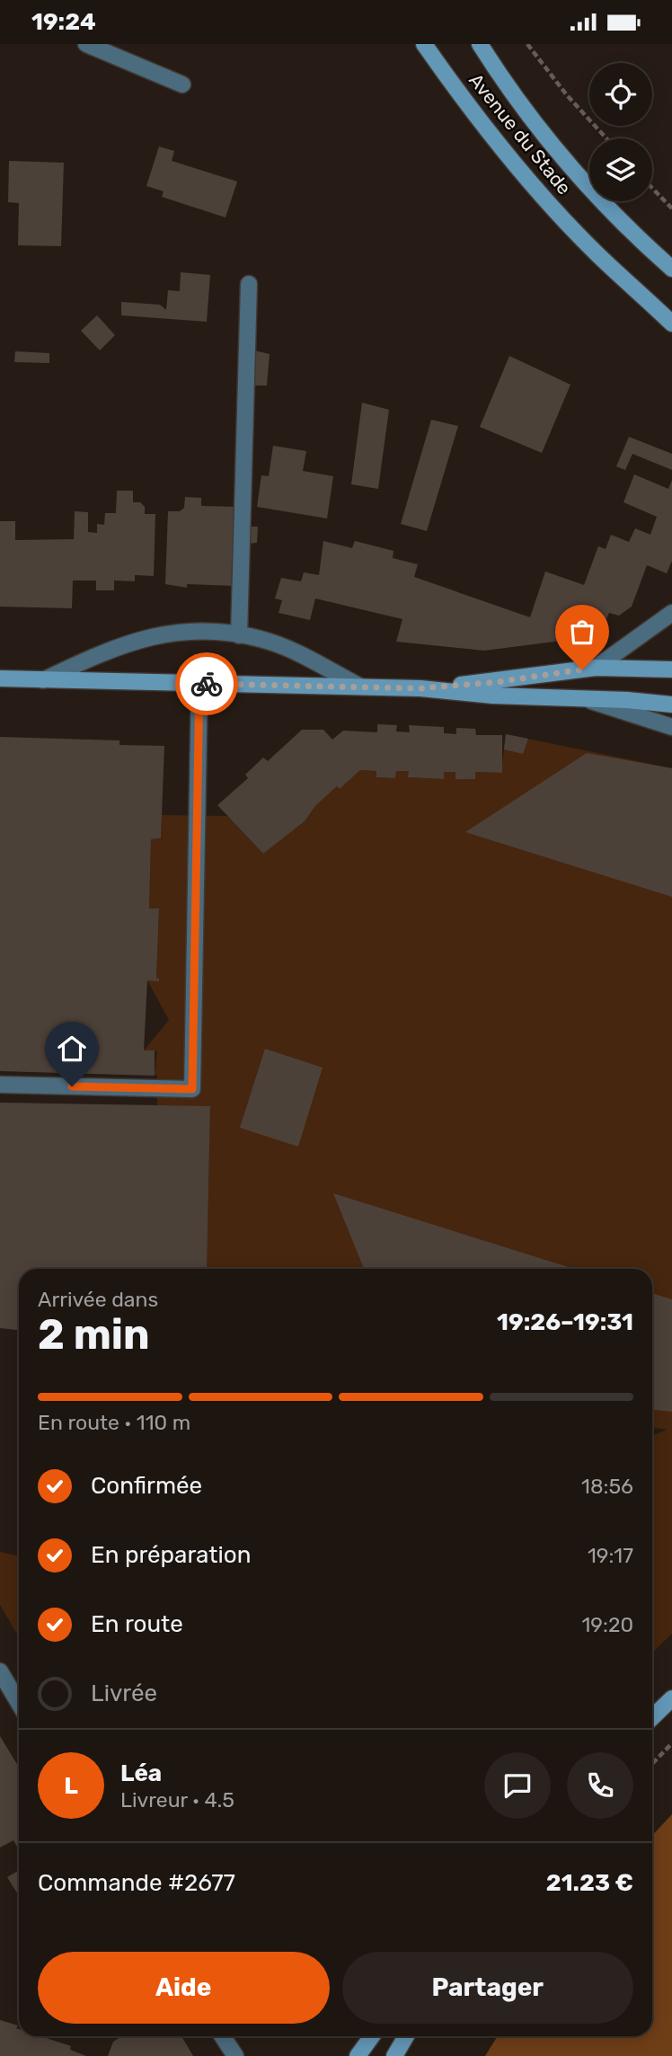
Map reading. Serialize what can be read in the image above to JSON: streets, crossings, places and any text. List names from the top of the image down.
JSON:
{
  "streets": {
    "street": ["Avenue du Stade"]
  },
  "page": {
    "status": "19:24",
    "heading": ["2 min", "Arrivée dans", "19:26–19:31"],
    "panel": [
      "Léa",
      "Livreur · 4.5",
      "Commande #2677",
      "21.23 €"
    ],
    "bar": "En route · 110 m",
    "list": [
      ["Confirmée", "18:56"],
      ["En préparation", "19:17"],
      ["En route", "19:20"],
      "Livrée"
    ],
    "round": "L",
    "buttons": ["Aide", "Partager"]
  }
}
